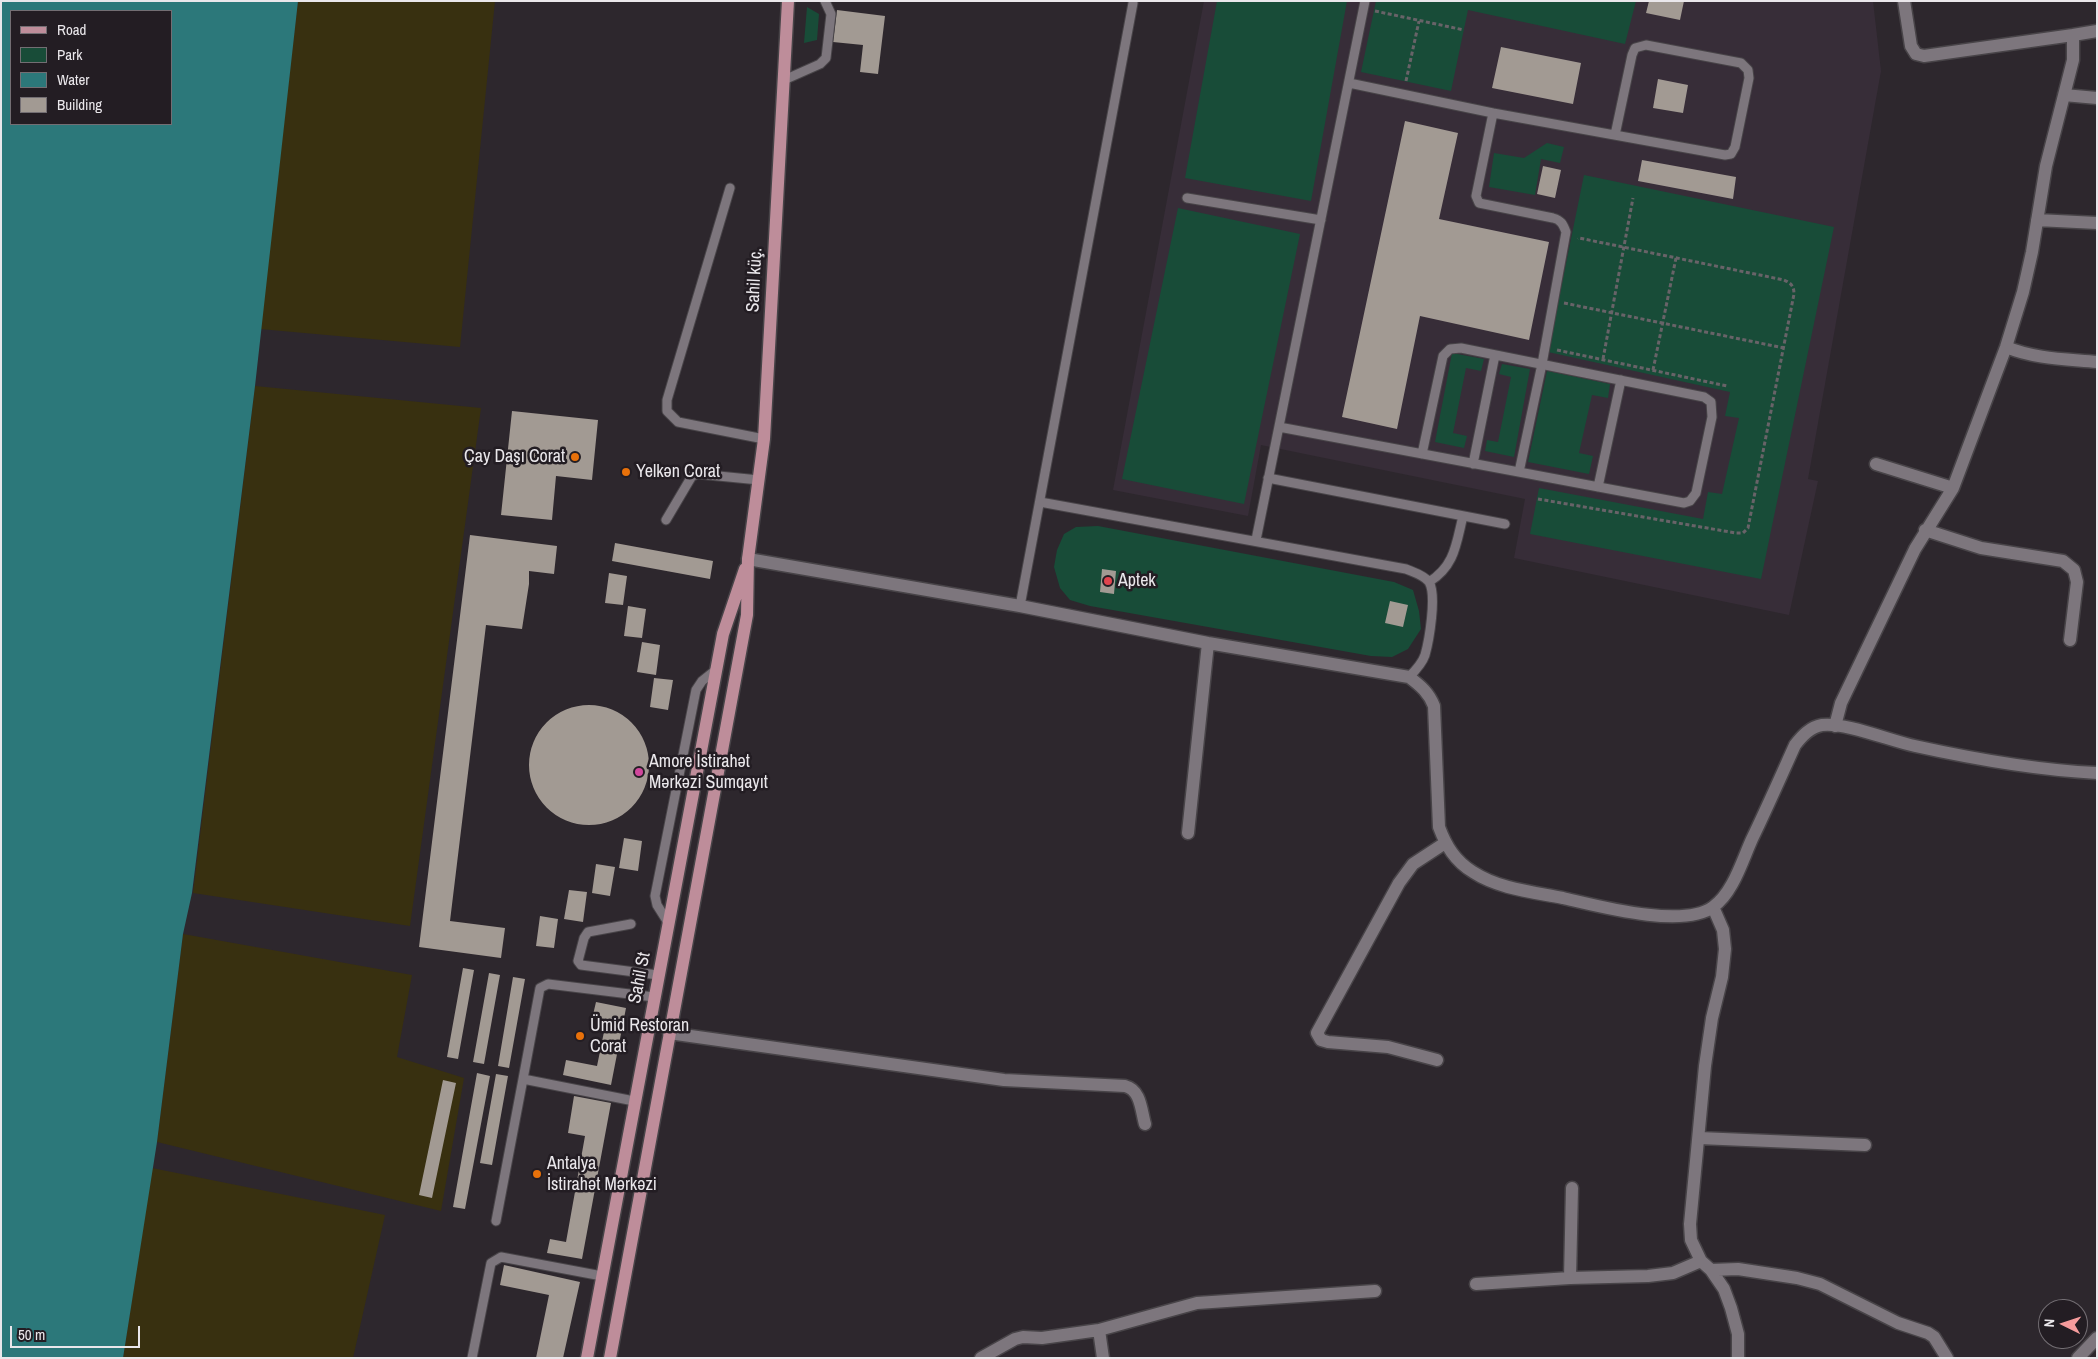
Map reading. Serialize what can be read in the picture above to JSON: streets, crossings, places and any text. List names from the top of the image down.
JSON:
{
  "streets": {
    "main road": ["Sahil küç.", "Sahil St"]
  },
  "crossings": [
    ["Sahil küç.", "Sahil St"]
  ],
  "places": [
    "Çay Daşı Corat",
    "Yelkən Corat",
    "Aptek",
    "Amore İstirahət Mərkəzi Sumqayıt",
    "Ümid Restoran Corat",
    "Antalya İstirahət Mərkəzi"
  ],
  "legend": [
    "Road",
    "Park",
    "Water",
    "Building"
  ],
  "scale_bar": "50 m",
  "north": "left"
}
